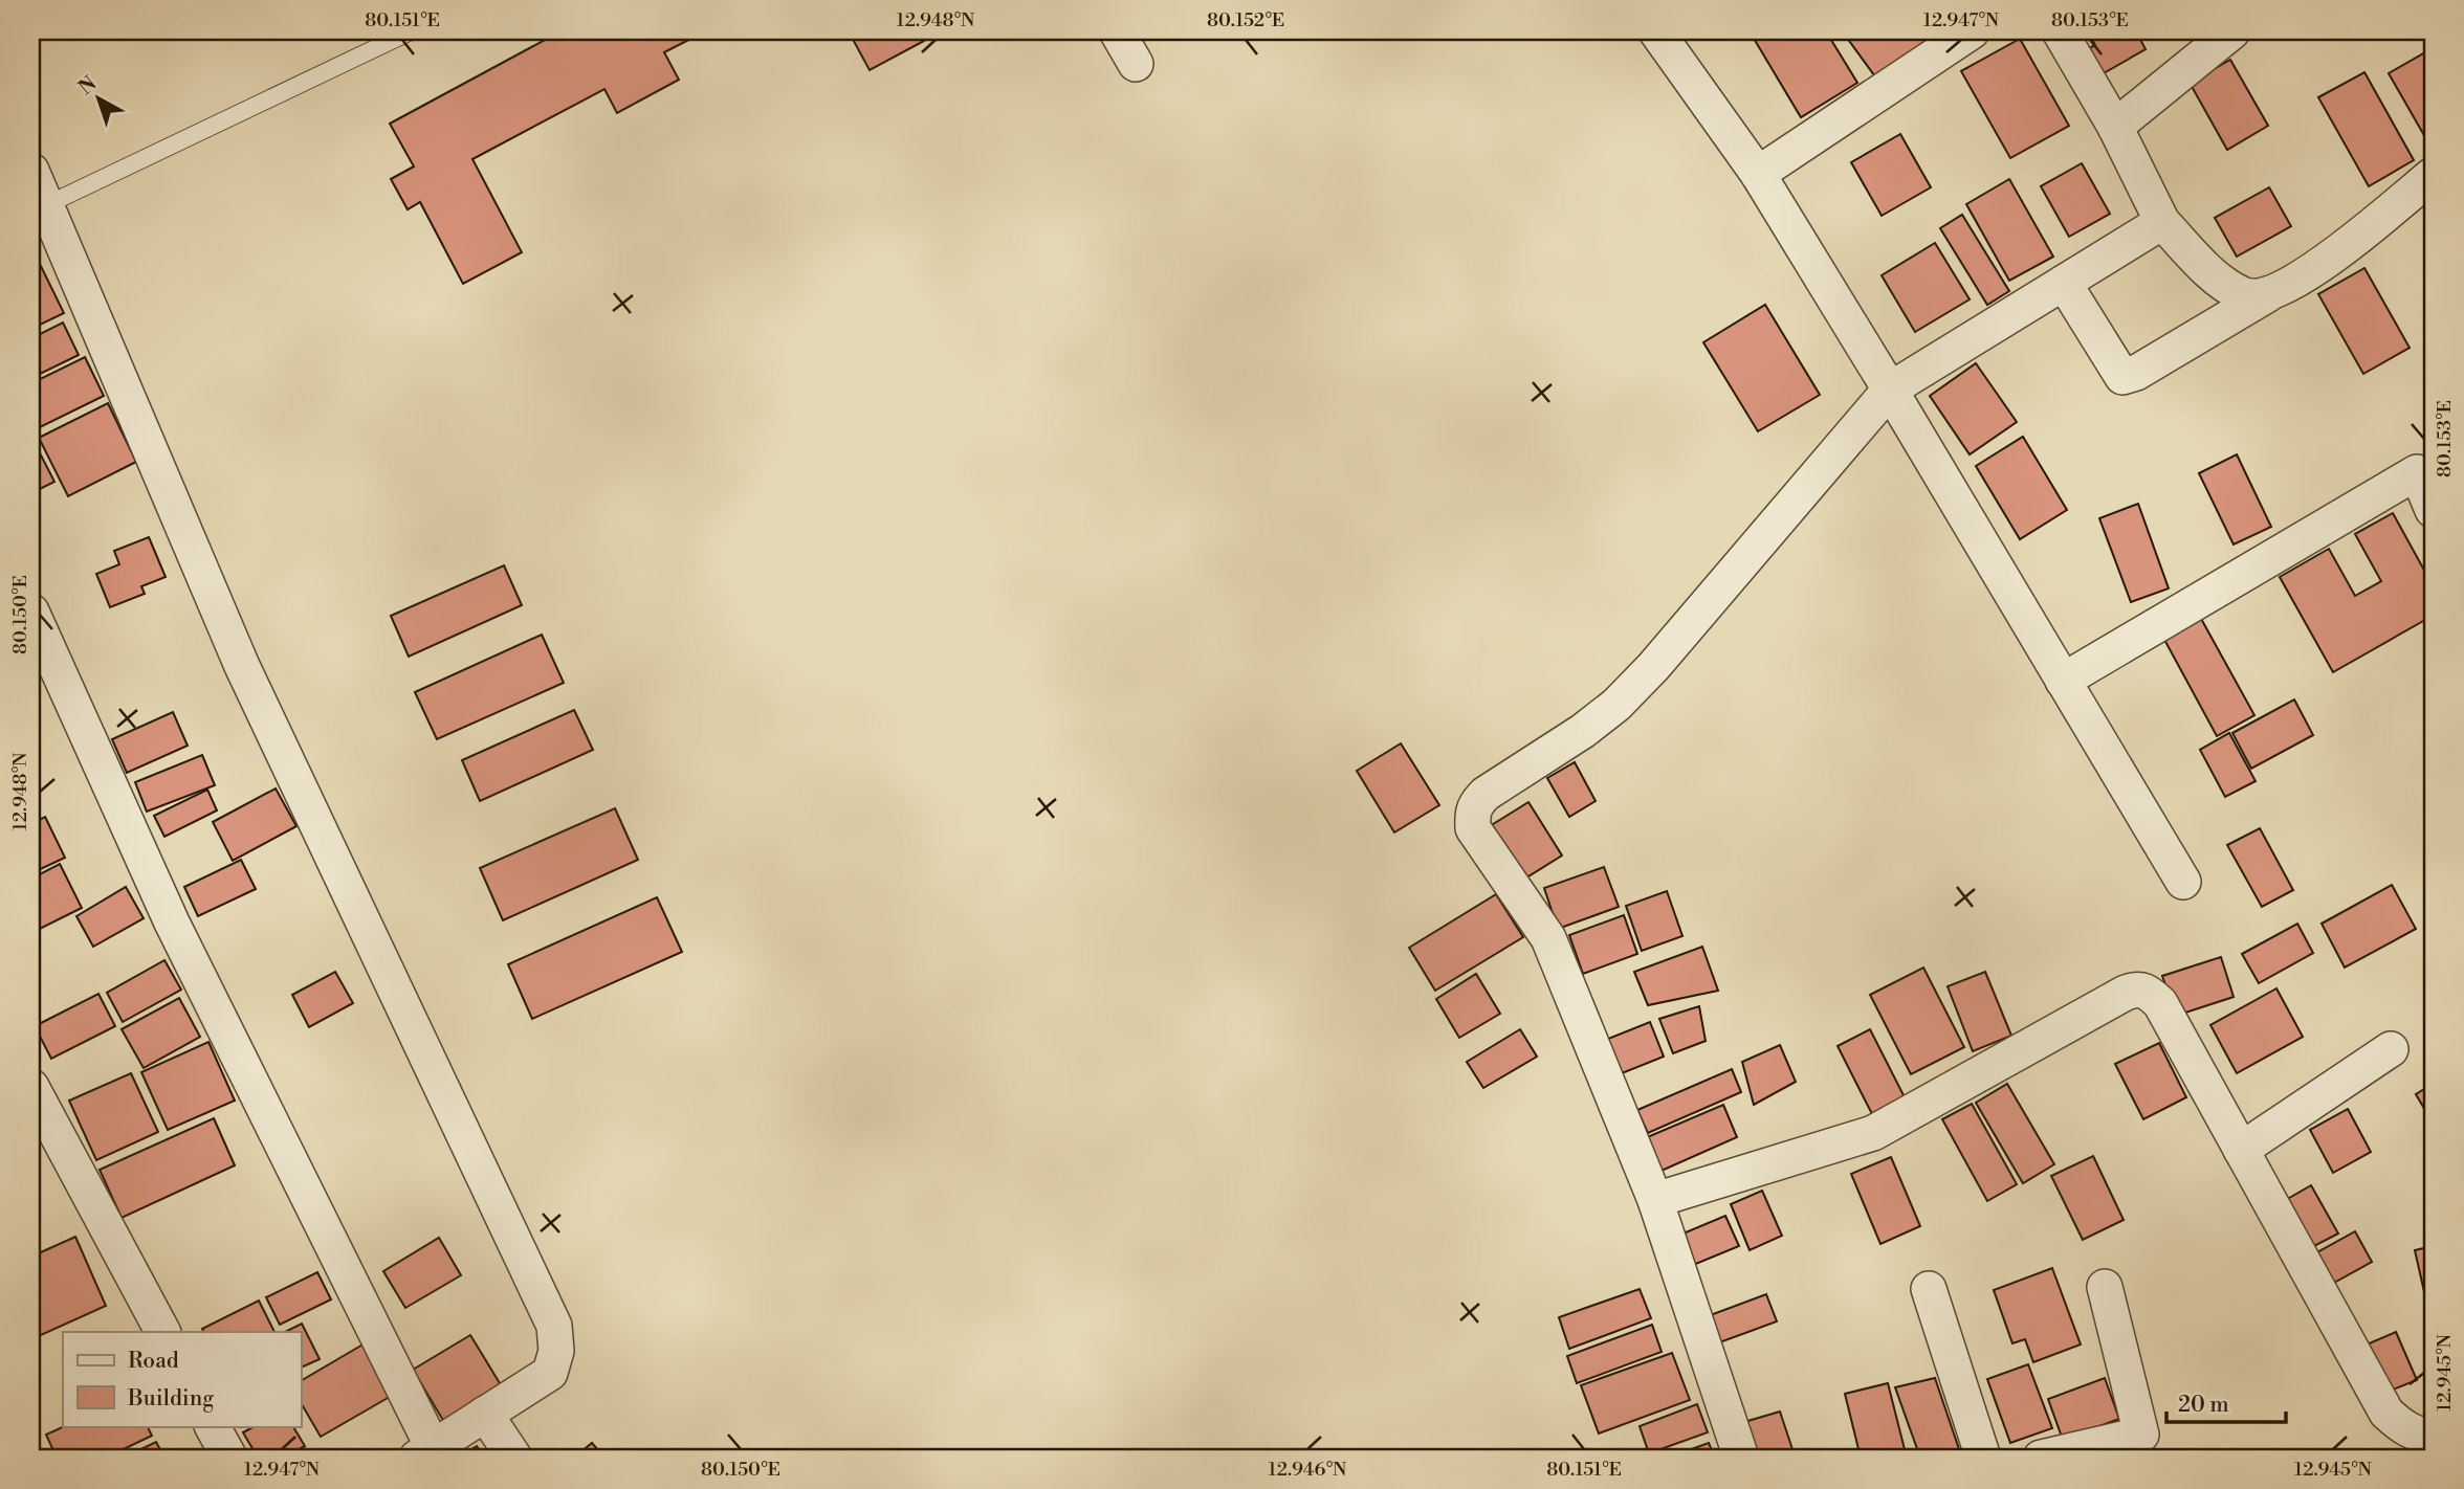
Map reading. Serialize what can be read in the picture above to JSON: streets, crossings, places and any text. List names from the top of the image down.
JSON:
{
  "legend": ["Road", "Building"],
  "scale_bar": "20 m",
  "north": "top left",
  "coordinates": [
    "80.151°E",
    "12.948°N",
    "80.152°E",
    "12.947°N",
    "80.153°E",
    "80.150°E",
    "12.945°N",
    "12.946°N"
  ]
}
